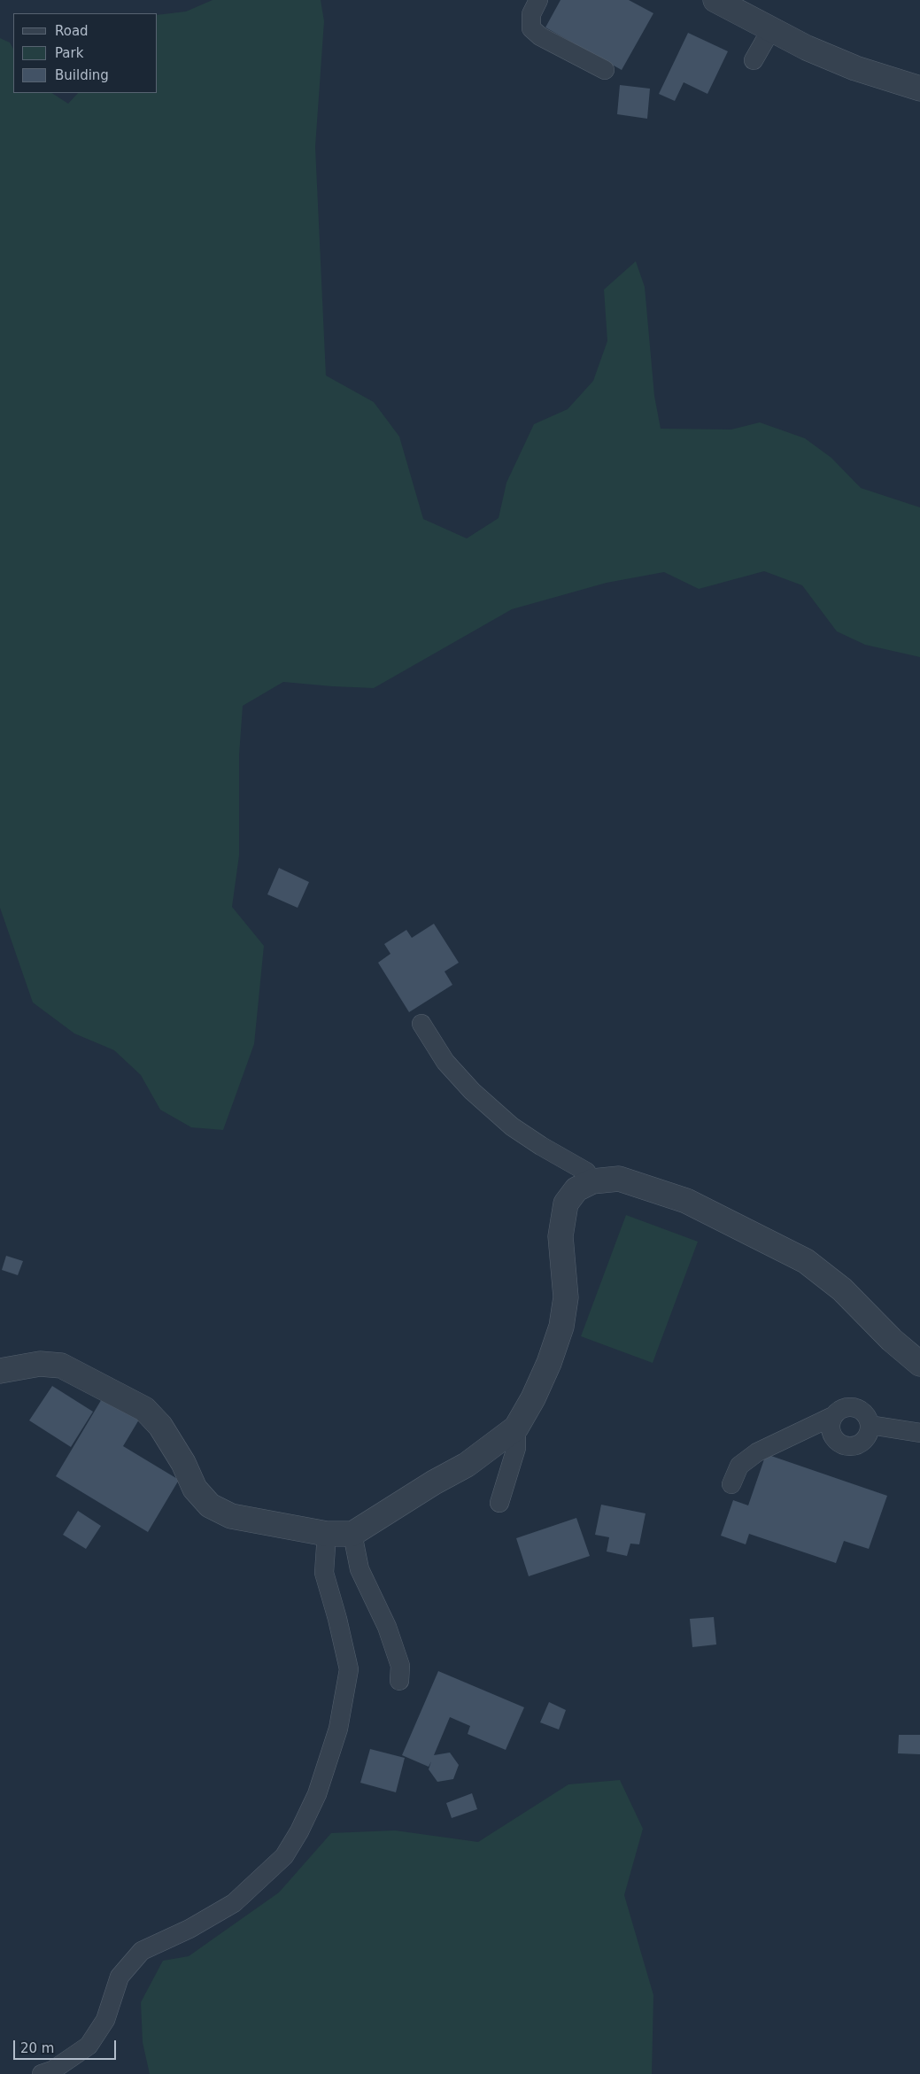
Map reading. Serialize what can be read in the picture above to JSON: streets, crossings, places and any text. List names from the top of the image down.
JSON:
{
  "legend": ["Road", "Park", "Building"],
  "scale_bar": "20 m"
}
